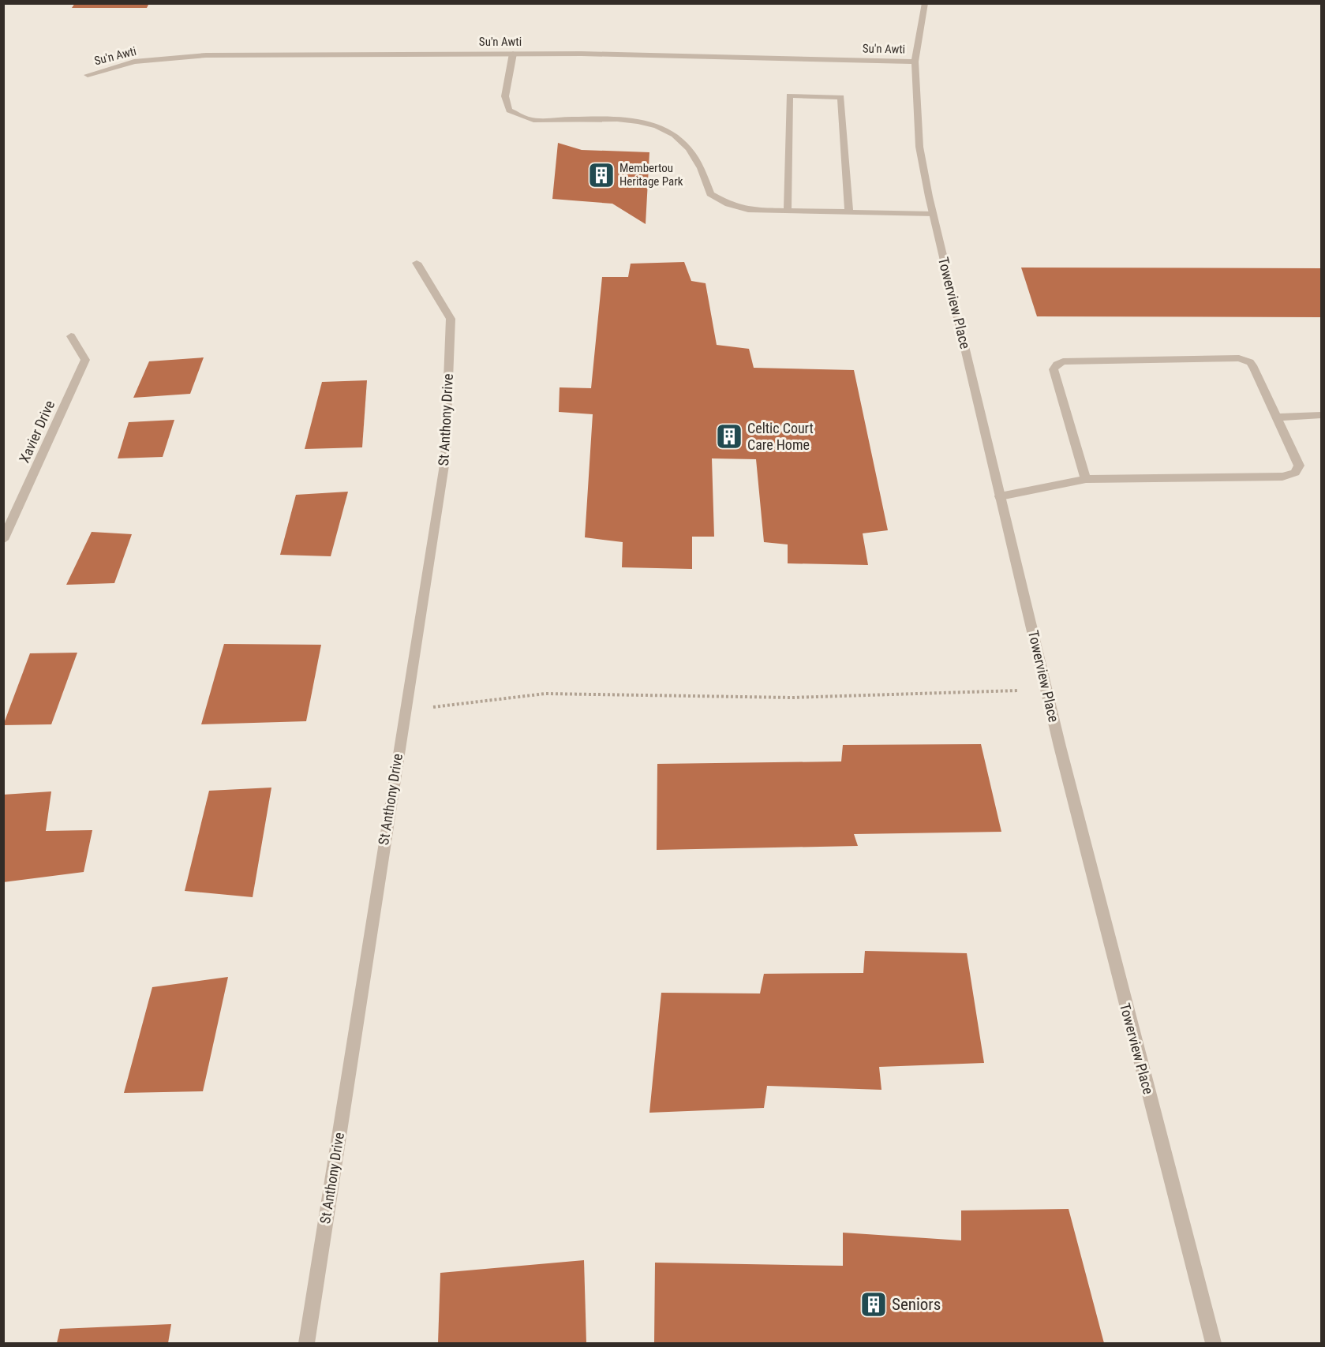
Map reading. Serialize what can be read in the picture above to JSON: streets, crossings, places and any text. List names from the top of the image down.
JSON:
{
  "streets": {
    "street": [
      "Su'n Awti",
      "Towerview Place",
      "St Anthony Drive",
      "Xavier Drive"
    ]
  },
  "crossings": [
    ["Su'n Awti", "Towerview Place"]
  ],
  "places": {
    "building": ["Membertou Heritage Park", "Celtic Court Care Home", "Seniors"]
  }
}
